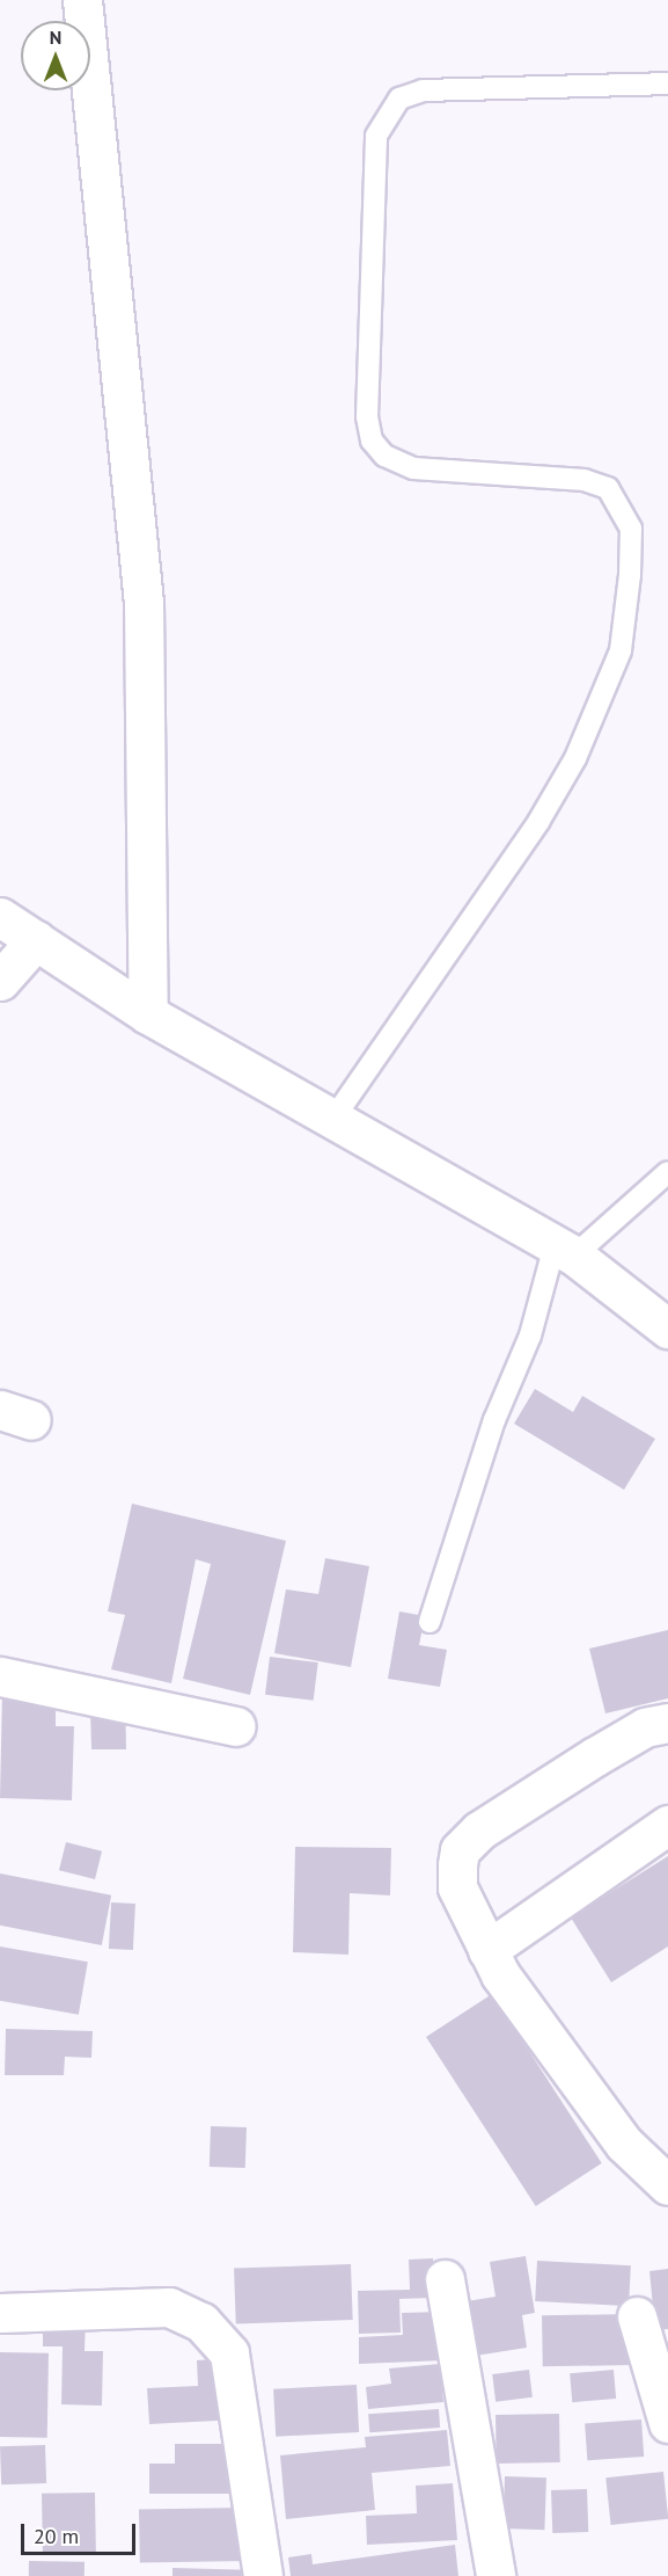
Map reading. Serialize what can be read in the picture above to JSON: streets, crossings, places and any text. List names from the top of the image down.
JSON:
{
  "scale_bar": "20 m",
  "north": "top"
}
